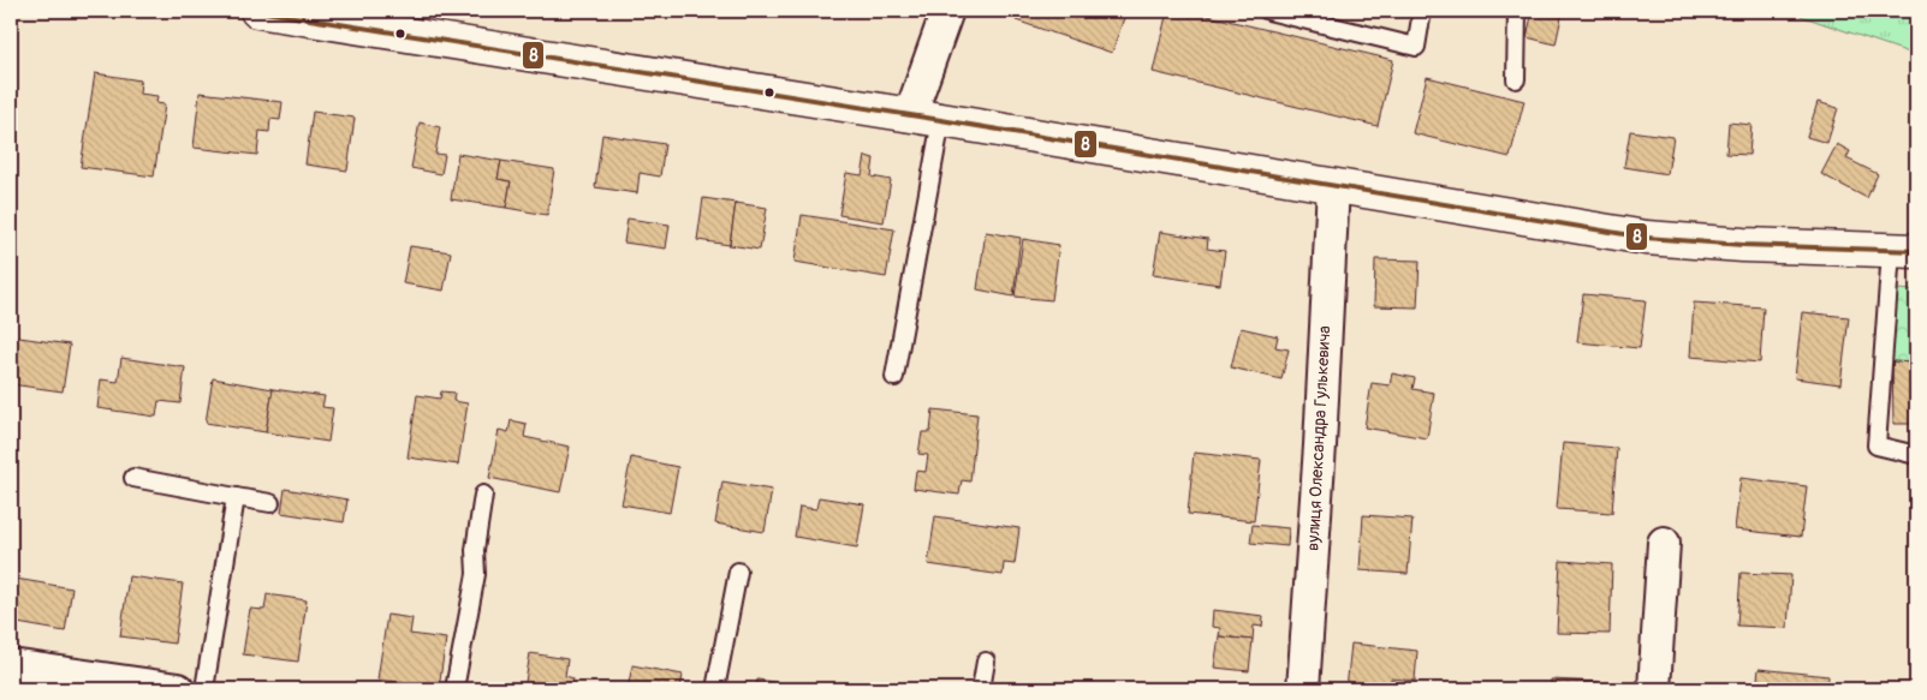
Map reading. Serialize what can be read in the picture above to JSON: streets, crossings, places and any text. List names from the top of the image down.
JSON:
{
  "streets": {
    "street": ["вулиця Олександра Гулькевича"]
  },
  "lines": ["transit line 8"]
}
